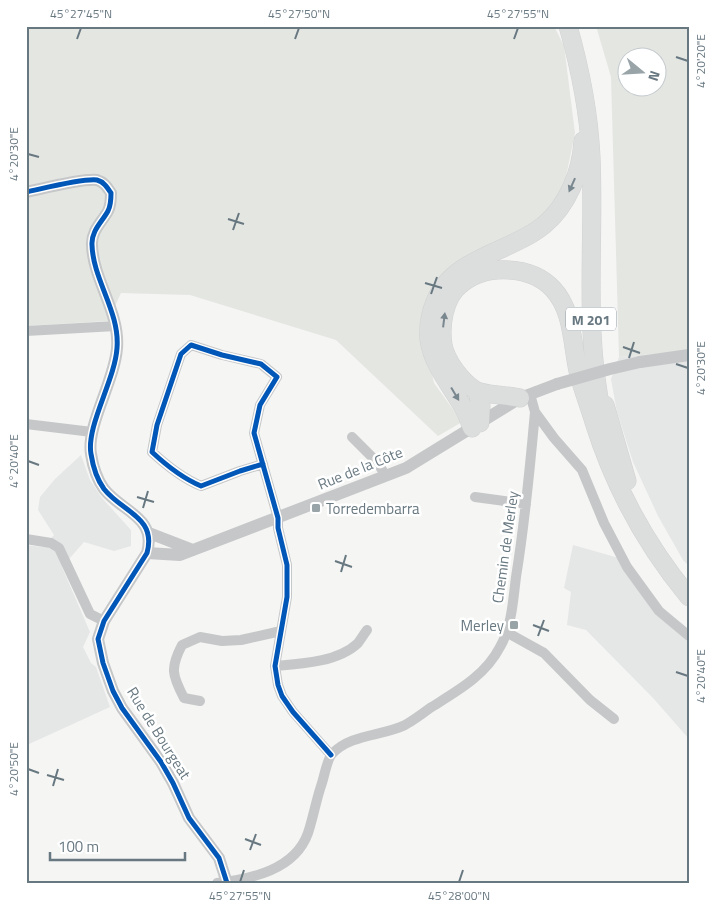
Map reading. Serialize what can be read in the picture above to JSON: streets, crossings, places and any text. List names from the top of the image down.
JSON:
{
  "streets": {
    "highway": ["M 201"],
    "street": ["Rue de la Côte", "Chemin de Merley", "Rue de Bourgeat"]
  },
  "crossings": [
    ["Rue de la Côte", "Chemin de Merley"],
    ["Rue de la Côte", "Rue de Bourgeat"]
  ],
  "places": {
    "transit": ["Torredembarra", "Merley"]
  },
  "scale_bar": "100 m",
  "north": "right",
  "coordinates": [
    "45°27'45\"N",
    "45°27'50\"N",
    "45°27'55\"N",
    "4°20'20\"E",
    "4°20'30\"E",
    "4°20'40\"E",
    "4°20'50\"E",
    "45°28'00\"N"
  ]
}
